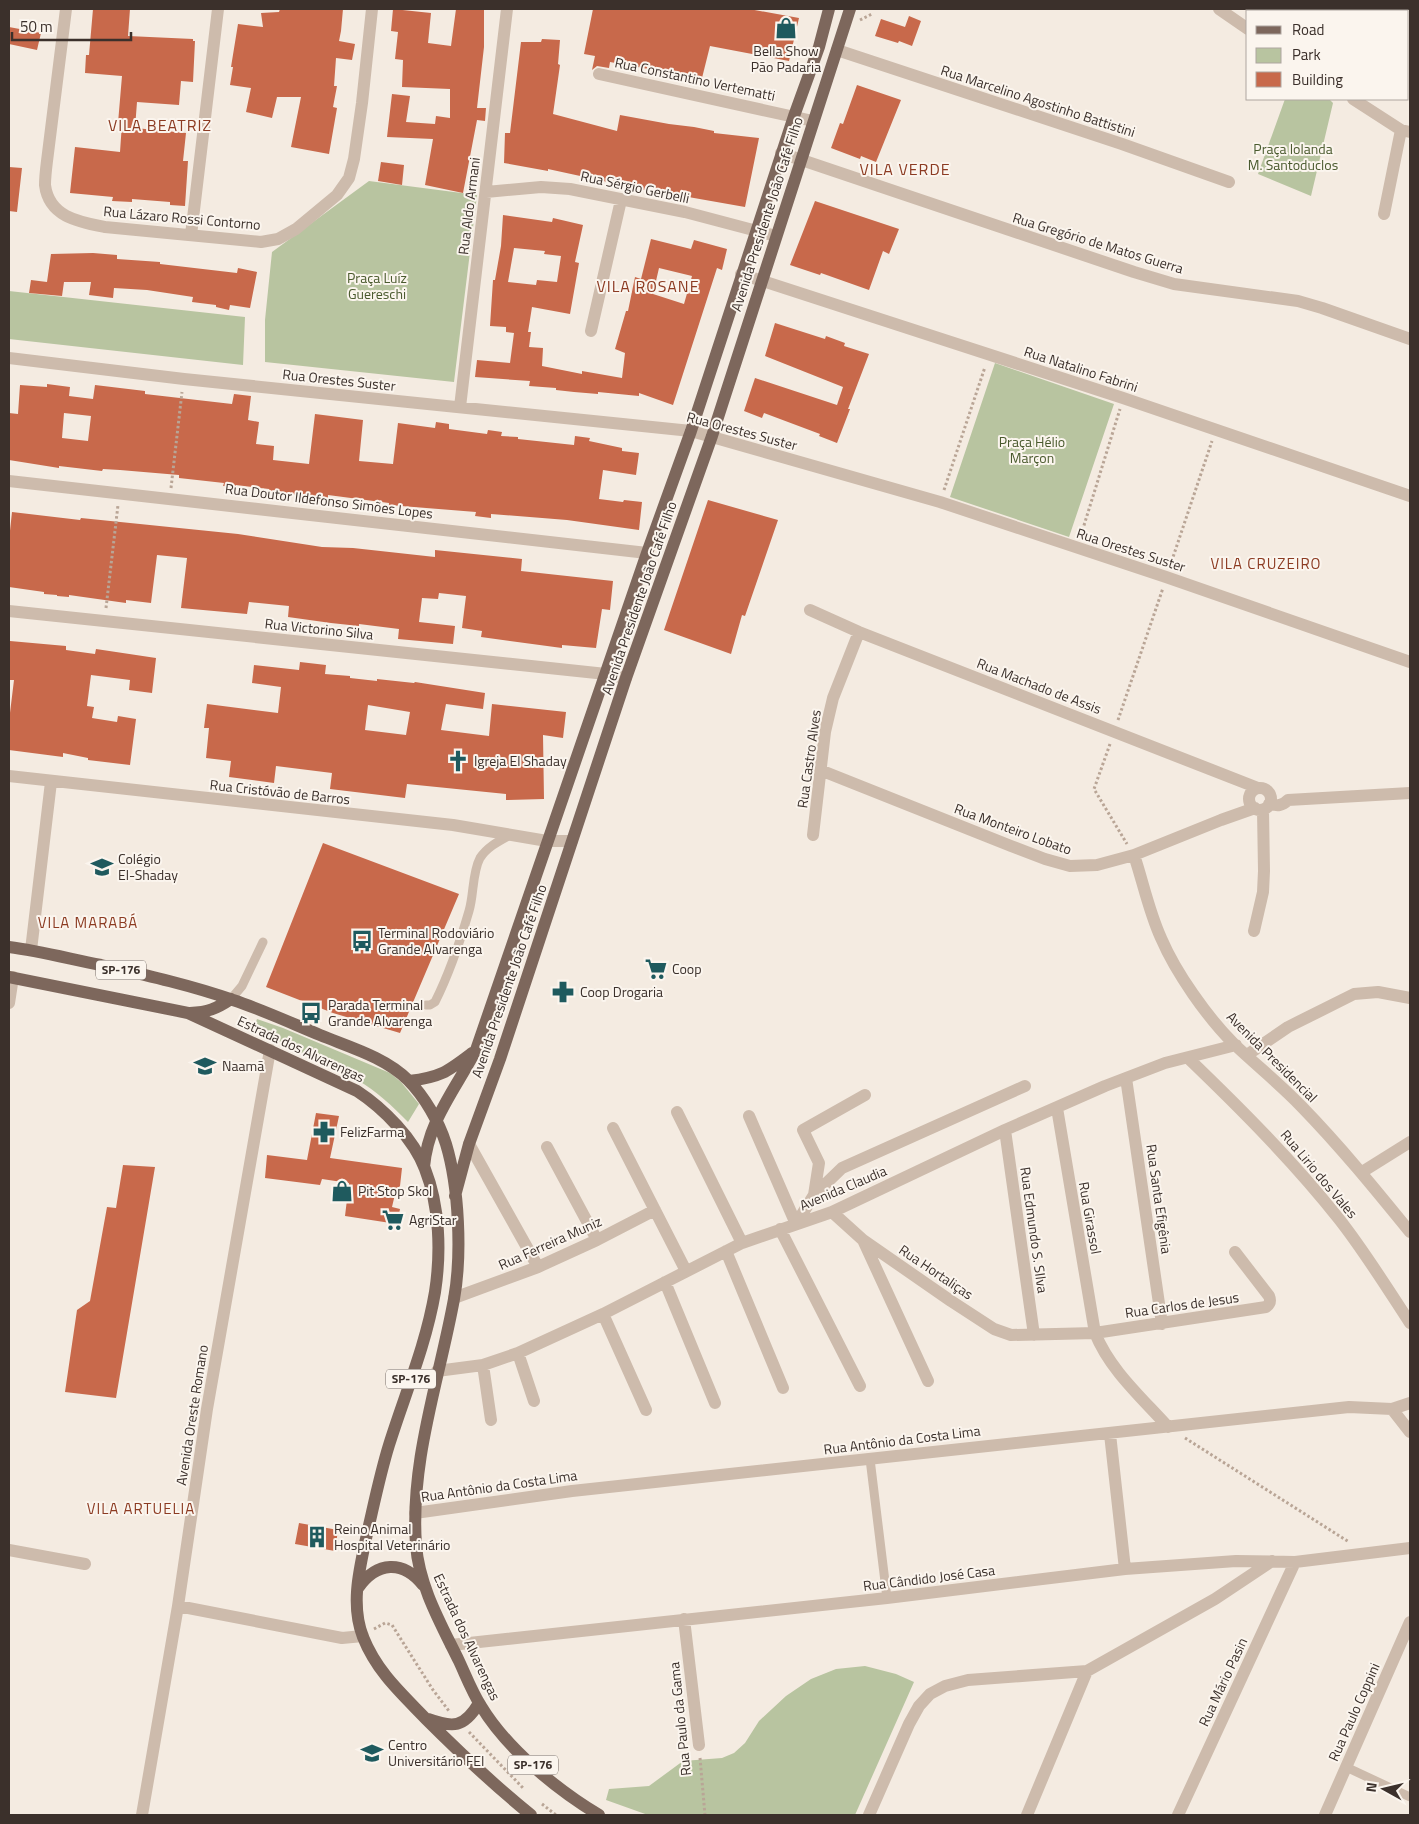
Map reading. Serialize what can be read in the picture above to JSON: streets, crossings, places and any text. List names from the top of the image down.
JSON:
{
  "streets": {
    "main road": ["Avenida Presidente João Café Filho", "SP-176", "Estrada dos Alvarengas"],
    "street": [
      "Rua Constantino Vertematti",
      "Rua Marcelino Agostinho Battistini",
      "Rua Sérgio Gerbelli",
      "Rua Aldo Armani",
      "Rua Lázaro Rossi Contorno",
      "Rua Gregório de Matos Guerra",
      "Rua Natalino Fabrini",
      "Rua Orestes Suster",
      "Rua Doutor Ildefonso Simões Lopes",
      "Rua Victorino Silva",
      "Rua Machado de Assis",
      "Rua Castro Alves",
      "Rua Cristóvão de Barros",
      "Rua Monteiro Lobato",
      "Avenida Presidencial",
      "Rua Lirio dos Vales",
      "Avenida Claudia",
      "Rua Santa Efigênia",
      "Rua Girassol",
      "Rua Edmundo S. SIlva",
      "Rua Ferreira Muniz",
      "Rua Hortaliças",
      "Rua Carlos de Jesus",
      "Avenida Oreste Romano",
      "Rua Antônio da Costa Lima",
      "Rua Cândido José Casa",
      "Rua Mário Pasin",
      "Rua Paulo Coppini",
      "Rua Paulo da Gama"
    ]
  },
  "crossings": [
    ["Rua Constantino Vertematti", "Avenida Presidente João Café Filho"],
    ["Rua Marcelino Agostinho Battistini", "Avenida Presidente João Café Filho"],
    ["Rua Sérgio Gerbelli", "Rua Aldo Armani"],
    ["Rua Sérgio Gerbelli", "Avenida Presidente João Café Filho"],
    ["Rua Aldo Armani", "Rua Orestes Suster"],
    ["Avenida Presidente João Café Filho", "Rua Gregório de Matos Guerra"],
    ["Avenida Presidente João Café Filho", "Rua Natalino Fabrini"],
    ["Avenida Presidente João Café Filho", "Rua Orestes Suster"],
    ["Avenida Presidente João Café Filho", "Rua Doutor Ildefonso Simões Lopes"],
    ["Avenida Presidente João Café Filho", "Rua Victorino Silva"],
    ["Avenida Presidente João Café Filho", "Rua Cristóvão de Barros"],
    ["Avenida Presidente João Café Filho", "Estrada dos Alvarengas"],
    ["Rua Machado de Assis", "Rua Castro Alves"],
    ["Rua Machado de Assis", "Rua Monteiro Lobato"],
    ["Rua Castro Alves", "Rua Monteiro Lobato"],
    ["Rua Monteiro Lobato", "Avenida Presidencial"],
    ["Estrada dos Alvarengas", "Avenida Claudia"],
    ["Estrada dos Alvarengas", "Rua Ferreira Muniz"],
    ["Estrada dos Alvarengas", "Avenida Oreste Romano"],
    ["Estrada dos Alvarengas", "Rua Antônio da Costa Lima"],
    ["Estrada dos Alvarengas", "Rua Cândido José Casa"],
    ["Avenida Presidencial", "Avenida Claudia"],
    ["Rua Lirio dos Vales", "Avenida Claudia"],
    ["Avenida Claudia", "Rua Santa Efigênia"],
    ["Avenida Claudia", "Rua Girassol"],
    ["Avenida Claudia", "Rua Edmundo S. SIlva"],
    ["Avenida Claudia", "Rua Hortaliças"],
    ["Rua Santa Efigênia", "Rua Carlos de Jesus"],
    ["Rua Girassol", "Rua Carlos de Jesus"],
    ["Rua Girassol", "Rua Antônio da Costa Lima"],
    ["Rua Edmundo S. SIlva", "Rua Hortaliças"],
    ["Rua Edmundo S. SIlva", "Rua Carlos de Jesus"],
    ["Rua Hortaliças", "Rua Carlos de Jesus"],
    ["Rua Cândido José Casa", "Rua Mário Pasin"],
    ["Rua Cândido José Casa", "Rua Paulo da Gama"]
  ],
  "districts": [
    "VILA BEATRIZ",
    "VILA VERDE",
    "VILA ROSANE",
    "VILA CRUZEIRO",
    "VILA MARABÁ",
    "VILA ARTUELIA"
  ],
  "parks": ["Praça Iolanda M. Santoduclos", "Praça Luíz Guereschi", "Praça Hélio Marçon"],
  "places": {
    "shop": ["Bella Show Pão Padaria", "Pit Stop Skol"],
    "church": ["Igreja El Shaday"],
    "school or university": ["Colégio El-Shaday", "Naamã", "Centro Universitário FEI"],
    "bus stop": ["Terminal Rodoviário Grande Alvarenga", "Parada Terminal Grande Alvarenga"],
    "supermarket": ["Coop", "AgriStar"],
    "pharmacy": ["Coop Drogaria", "FelizFarma"],
    "building": ["Reino Animal Hospital Veterinário"]
  },
  "legend": ["Road", "Park", "Building"],
  "scale_bar": "50 m",
  "north": "left"
}
